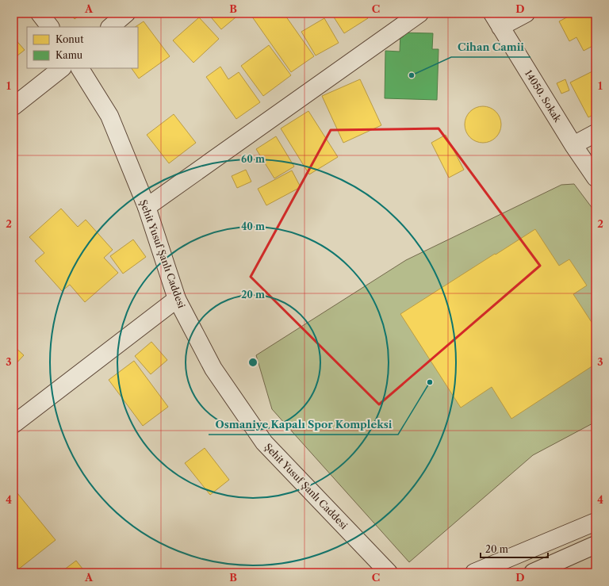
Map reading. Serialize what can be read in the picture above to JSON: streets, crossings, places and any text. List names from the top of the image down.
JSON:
{
  "streets": {
    "street": ["14050. Sokak", "Şehit Yusuf Şanlı Caddesi"]
  },
  "places": ["Cihan Camii", "Osmaniye Kapalı Spor Kompleksi"],
  "legend": ["Konut", "Kamu"],
  "scale_bar": "20 m",
  "grid": {
    "columns": [
      "A",
      "B",
      "C",
      "D"
    ],
    "rows": [
      "1",
      "2",
      "3",
      "4"
    ]
  },
  "rings": ["60 m", "40 m", "20 m"]
}
